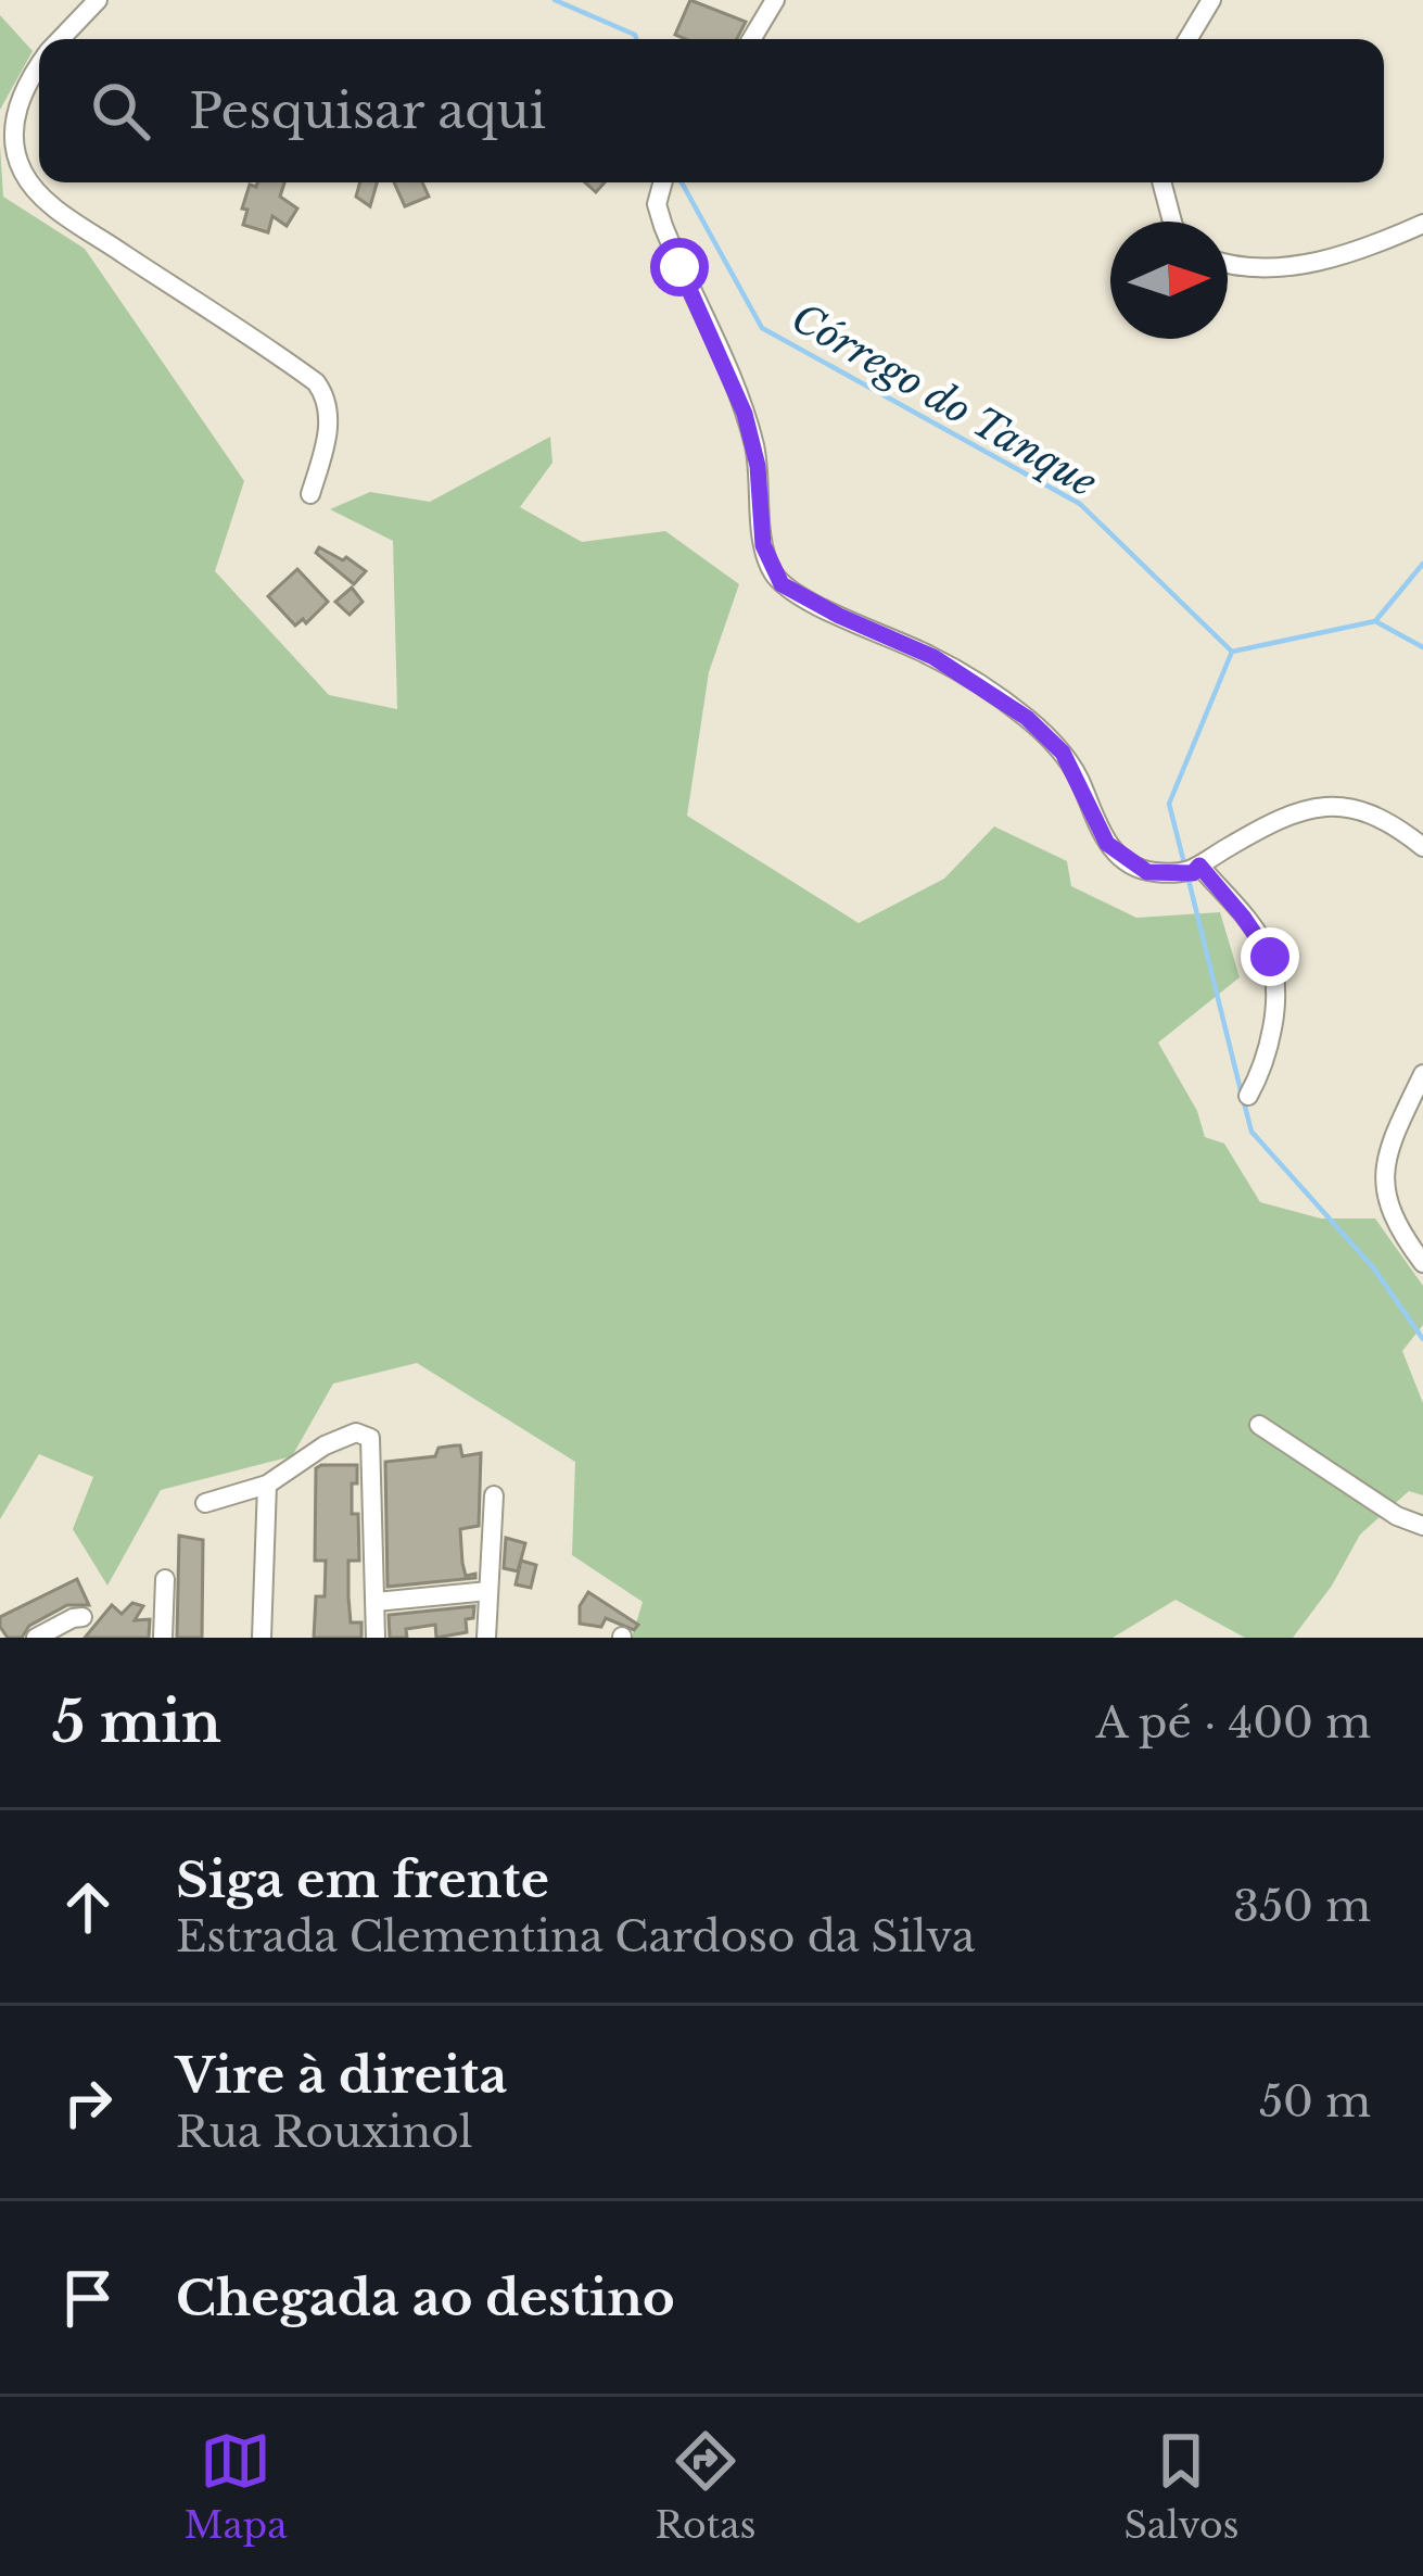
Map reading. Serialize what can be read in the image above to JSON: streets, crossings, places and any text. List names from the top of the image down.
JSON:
{
  "water": ["Córrego do Tanque"],
  "north": "right",
  "page": {
    "search": "Pesquisar aqui",
    "heading": ["5 min", "A pé · 400 m"],
    "list": [
      ["Siga em frente", "Estrada Clementina Cardoso da Silva", "350 m"],
      ["Vire à direita", "Rua Rouxinol", "50 m"],
      "Chegada ao destino"
    ],
    "nav": ["Mapa", "Rotas", "Salvos"]
  }
}
